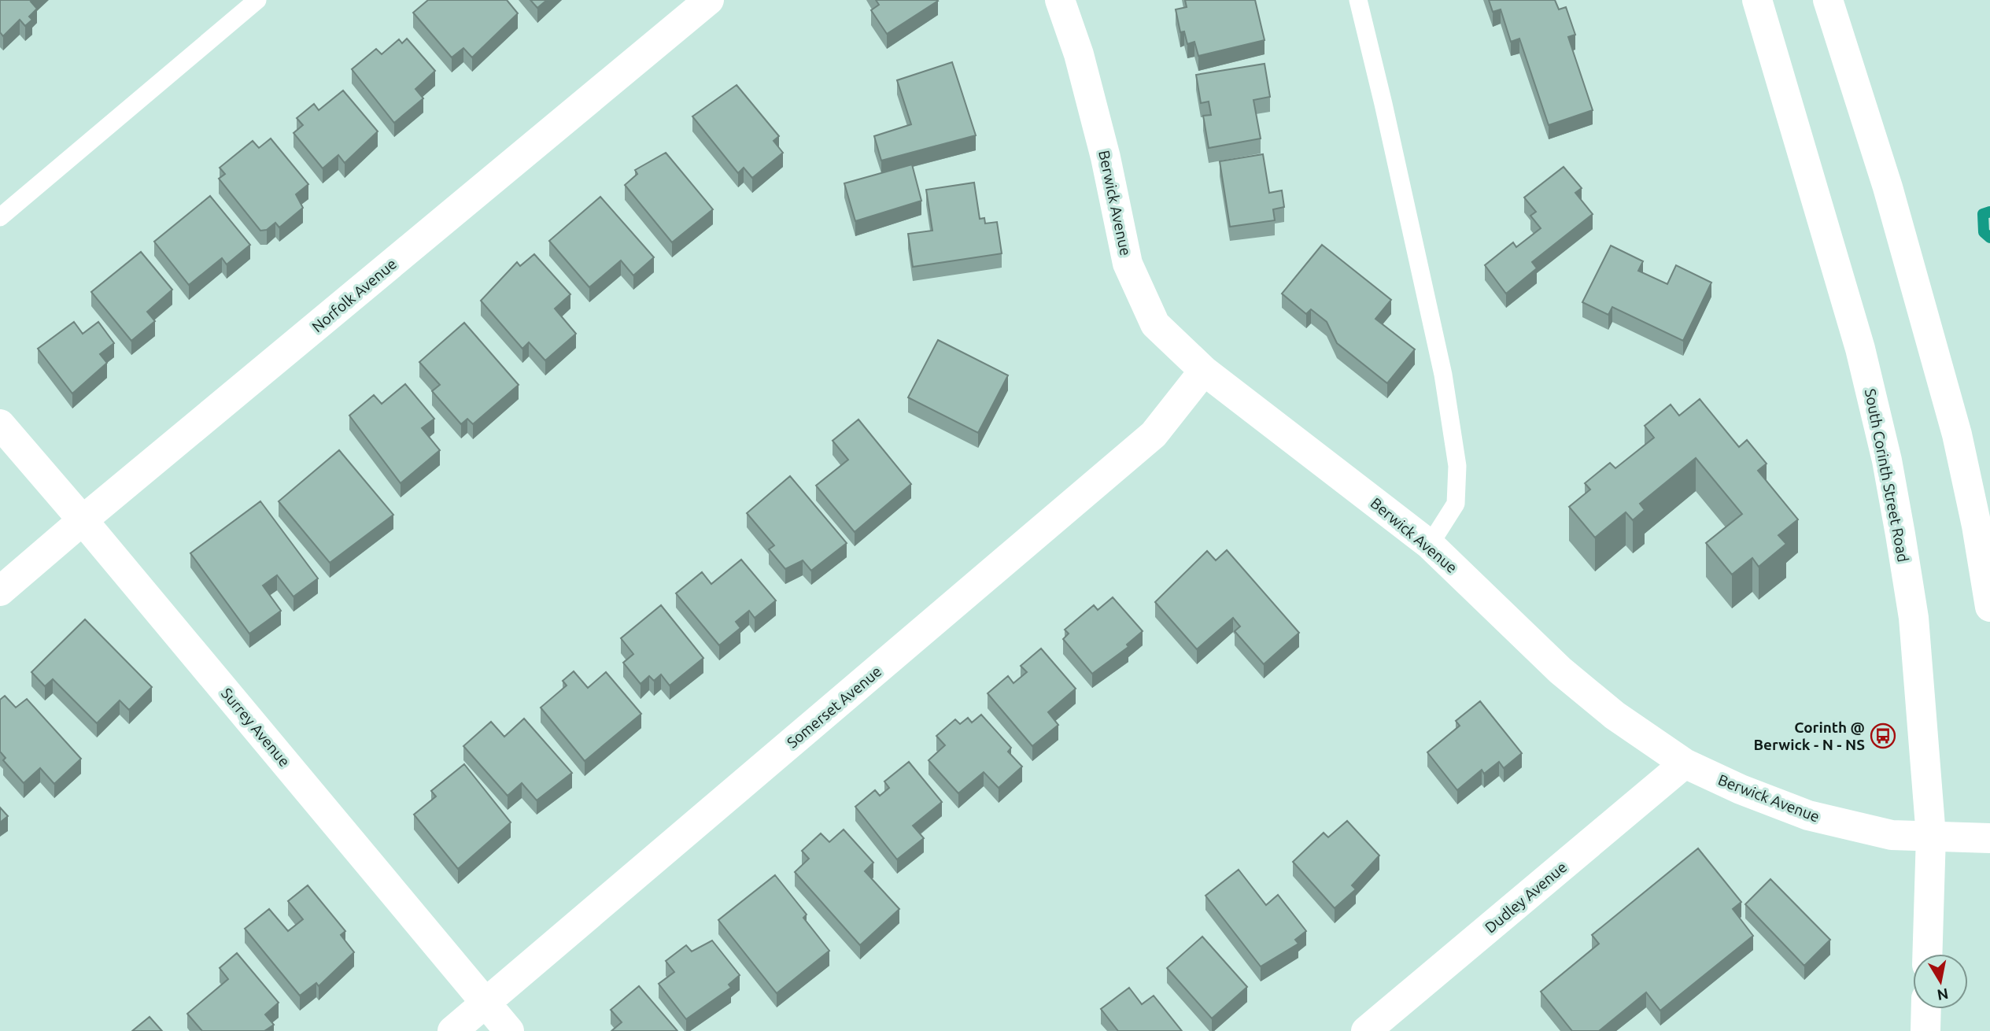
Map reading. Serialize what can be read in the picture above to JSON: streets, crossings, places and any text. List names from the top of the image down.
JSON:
{
  "streets": {
    "street": [
      "Berwick Avenue",
      "Norfolk Avenue",
      "South Corinth Street Road",
      "Somerset Avenue",
      "Surrey Avenue",
      "Dudley Avenue"
    ]
  },
  "crossings": [
    ["Berwick Avenue", "South Corinth Street Road"],
    ["Berwick Avenue", "Somerset Avenue"],
    ["Berwick Avenue", "Dudley Avenue"],
    ["Norfolk Avenue", "Surrey Avenue"],
    ["Somerset Avenue", "Surrey Avenue"]
  ],
  "places": {
    "bus stop": ["Corinth @ Berwick - N - NS"]
  },
  "north": "bottom"
}
